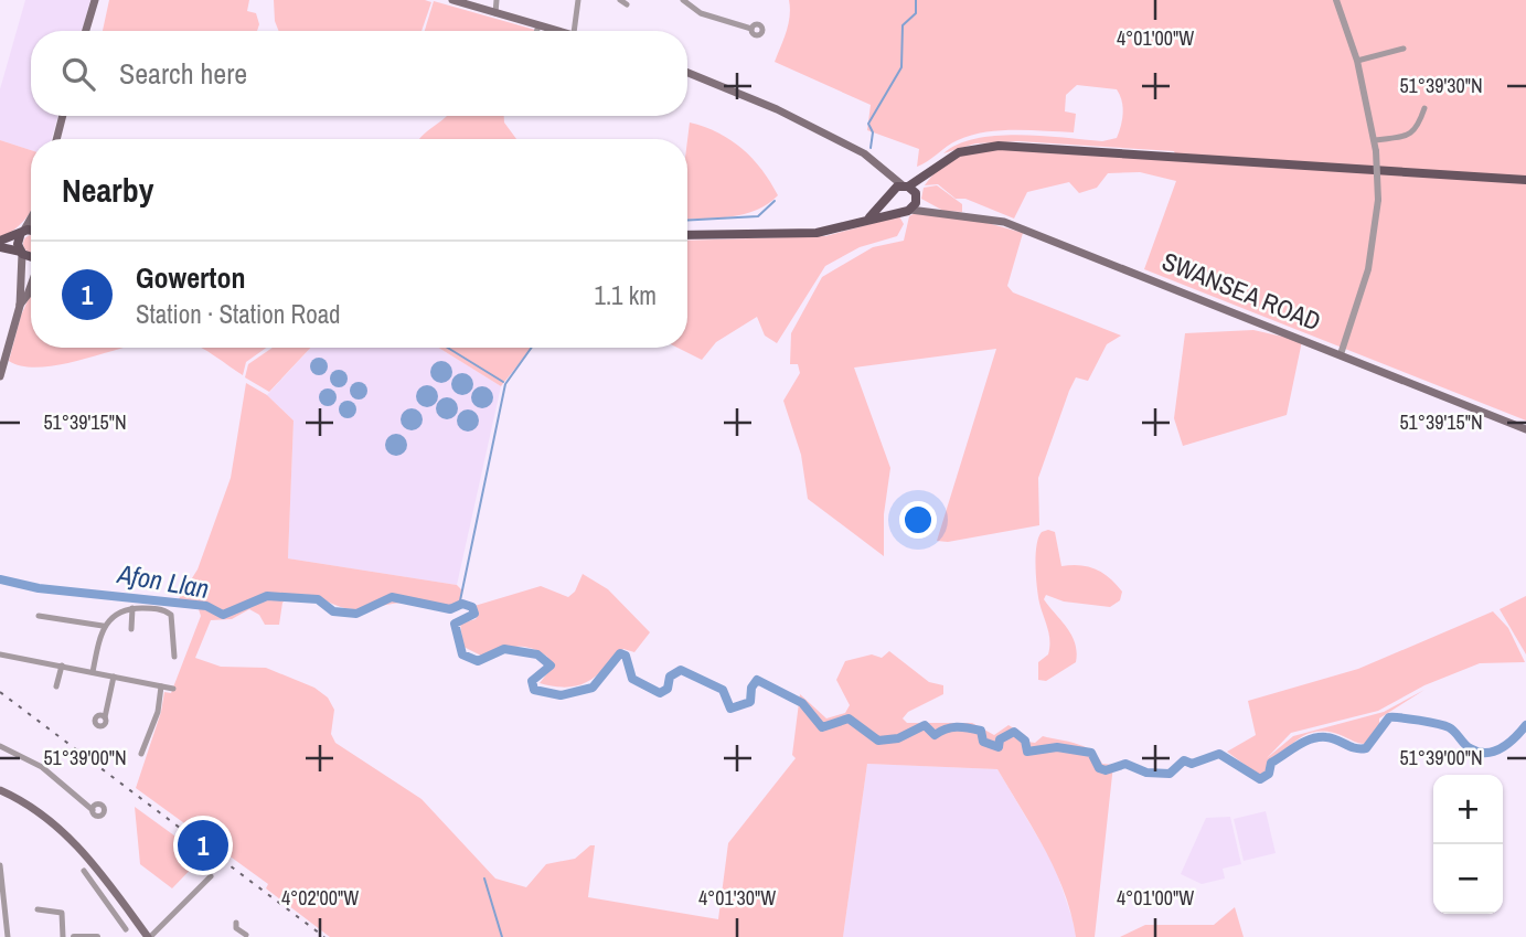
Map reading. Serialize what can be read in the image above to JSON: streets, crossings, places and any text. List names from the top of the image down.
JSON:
{
  "streets": {
    "main road": ["SWANSEA ROAD"]
  },
  "water": ["Afon Llan"],
  "page": {
    "search": "Search here",
    "heading": "Nearby",
    "list": [
      {
        "mark": "1",
        "name": "Gowerton",
        "note": "Station · Station Road",
        "value": "1.1 km"
      }
    ],
    "map_buttons": ["+", "−"],
    "pins": "1"
  },
  "coordinates": [
    "4°01'00\"W",
    "51°39'30\"N",
    "51°39'15\"N",
    "51°39'00\"N",
    "4°02'00\"W",
    "4°01'30\"W"
  ]
}
